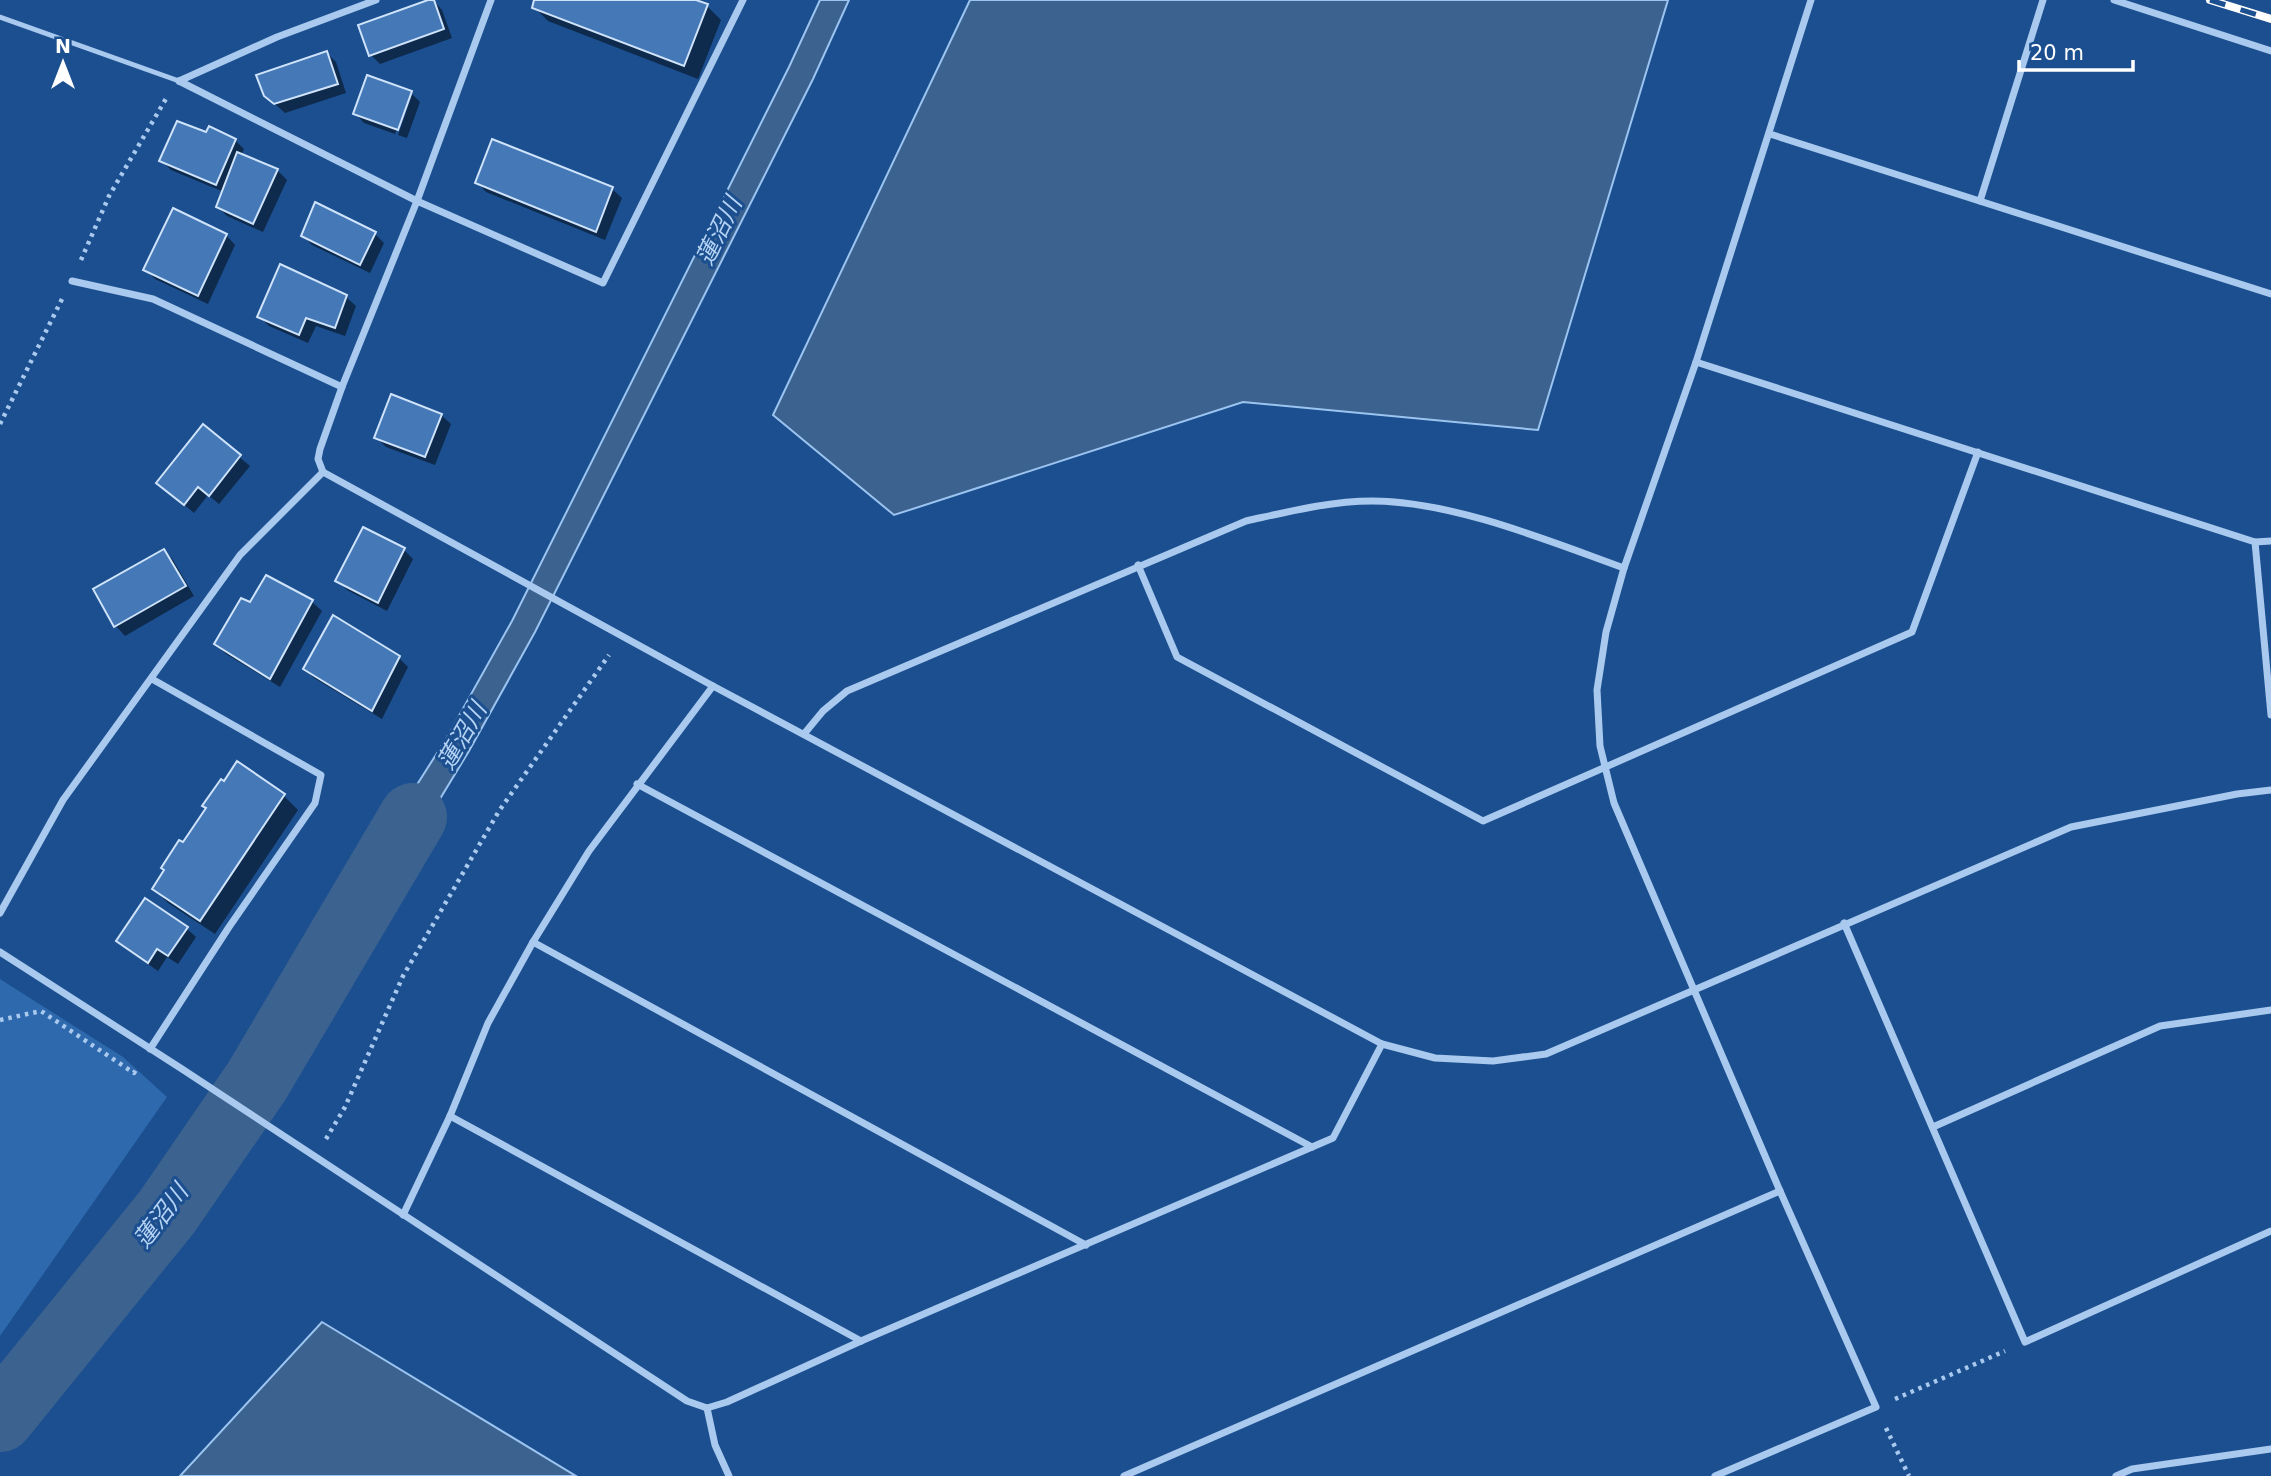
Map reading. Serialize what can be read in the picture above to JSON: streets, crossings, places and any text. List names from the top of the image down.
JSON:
{
  "water": ["蓮沼川"],
  "scale_bar": "20 m",
  "north": "top"
}
